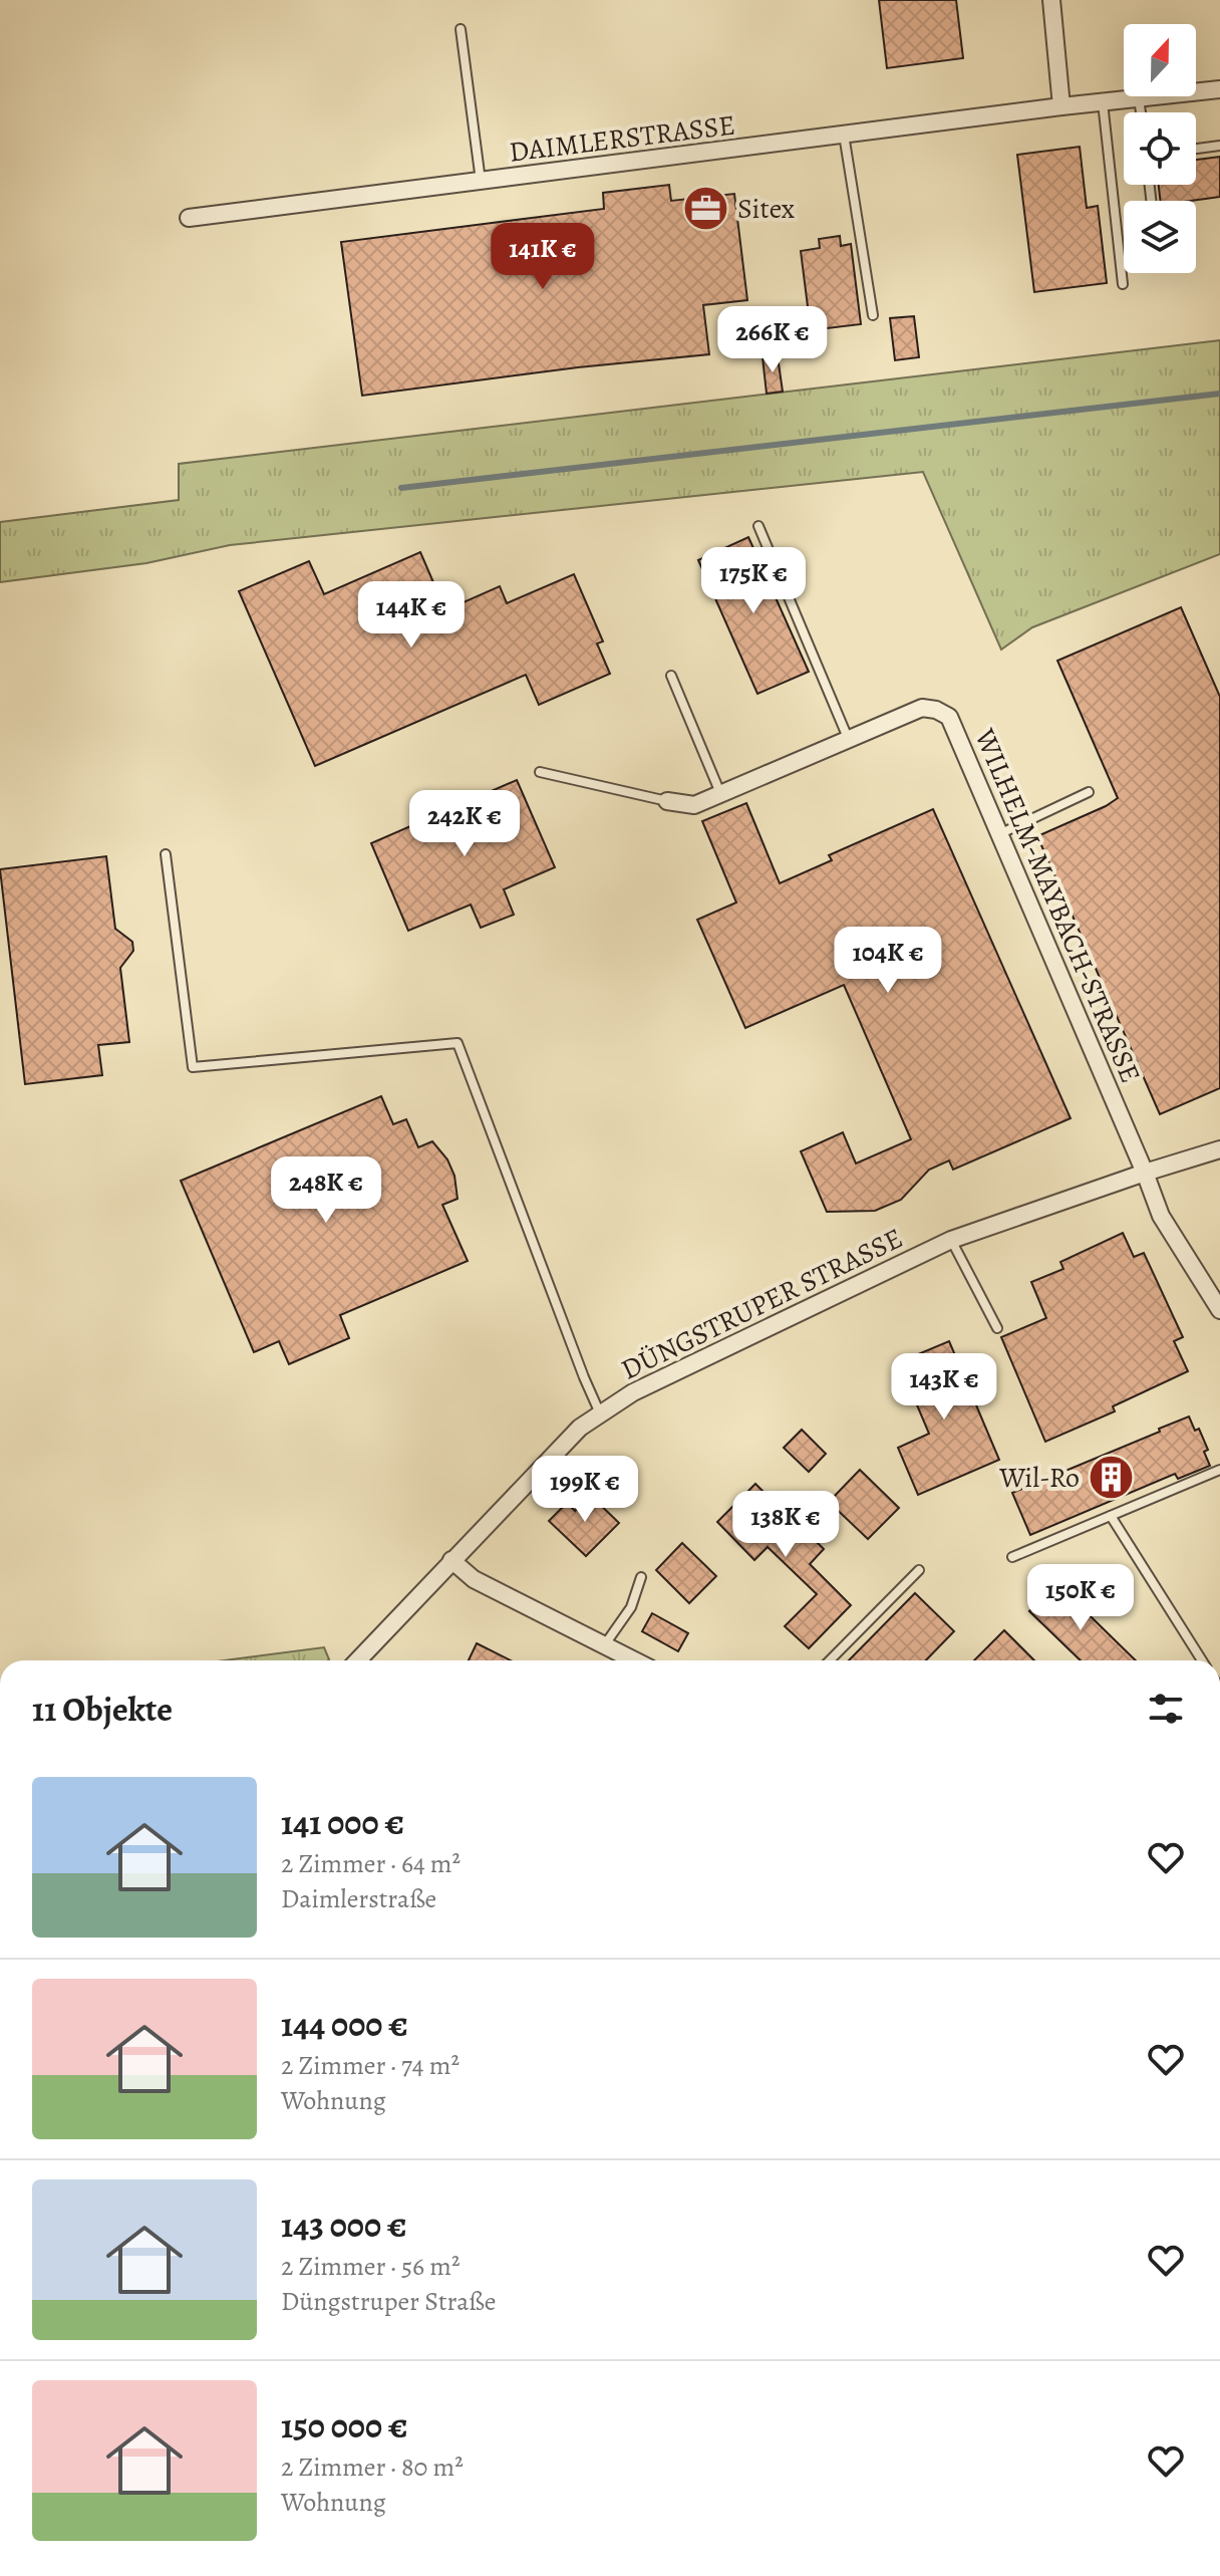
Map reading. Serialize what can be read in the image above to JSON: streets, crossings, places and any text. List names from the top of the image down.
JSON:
{
  "streets": {
    "street": ["DAIMLERSTRASSE", "WILHELM-MAYBACH-STRASSE", "DÜNGSTRUPER STRASSE"]
  },
  "crossings": [
    ["WILHELM-MAYBACH-STRASSE", "DÜNGSTRUPER STRASSE"]
  ],
  "places": {
    "office": ["Sitex"],
    "building": ["Wil-Ro"]
  },
  "north": "top",
  "page": {
    "price": [
      "141K €",
      "266K €",
      "175K €",
      "144K €",
      "242K €",
      "104K €",
      "248K €",
      "143K €",
      "199K €",
      "138K €",
      "150K €"
    ],
    "heading": "11 Objekte",
    "list": [
      {
        "name": "141 000 €",
        "note": "2 Zimmer · 64 m² · Daimlerstraße"
      },
      {
        "name": "144 000 €",
        "note": "2 Zimmer · 74 m² · Wohnung"
      },
      {
        "name": "143 000 €",
        "note": "2 Zimmer · 56 m² · Düngstruper Straße"
      },
      {
        "name": "150 000 €",
        "note": "2 Zimmer · 80 m² · Wohnung"
      }
    ]
  }
}
